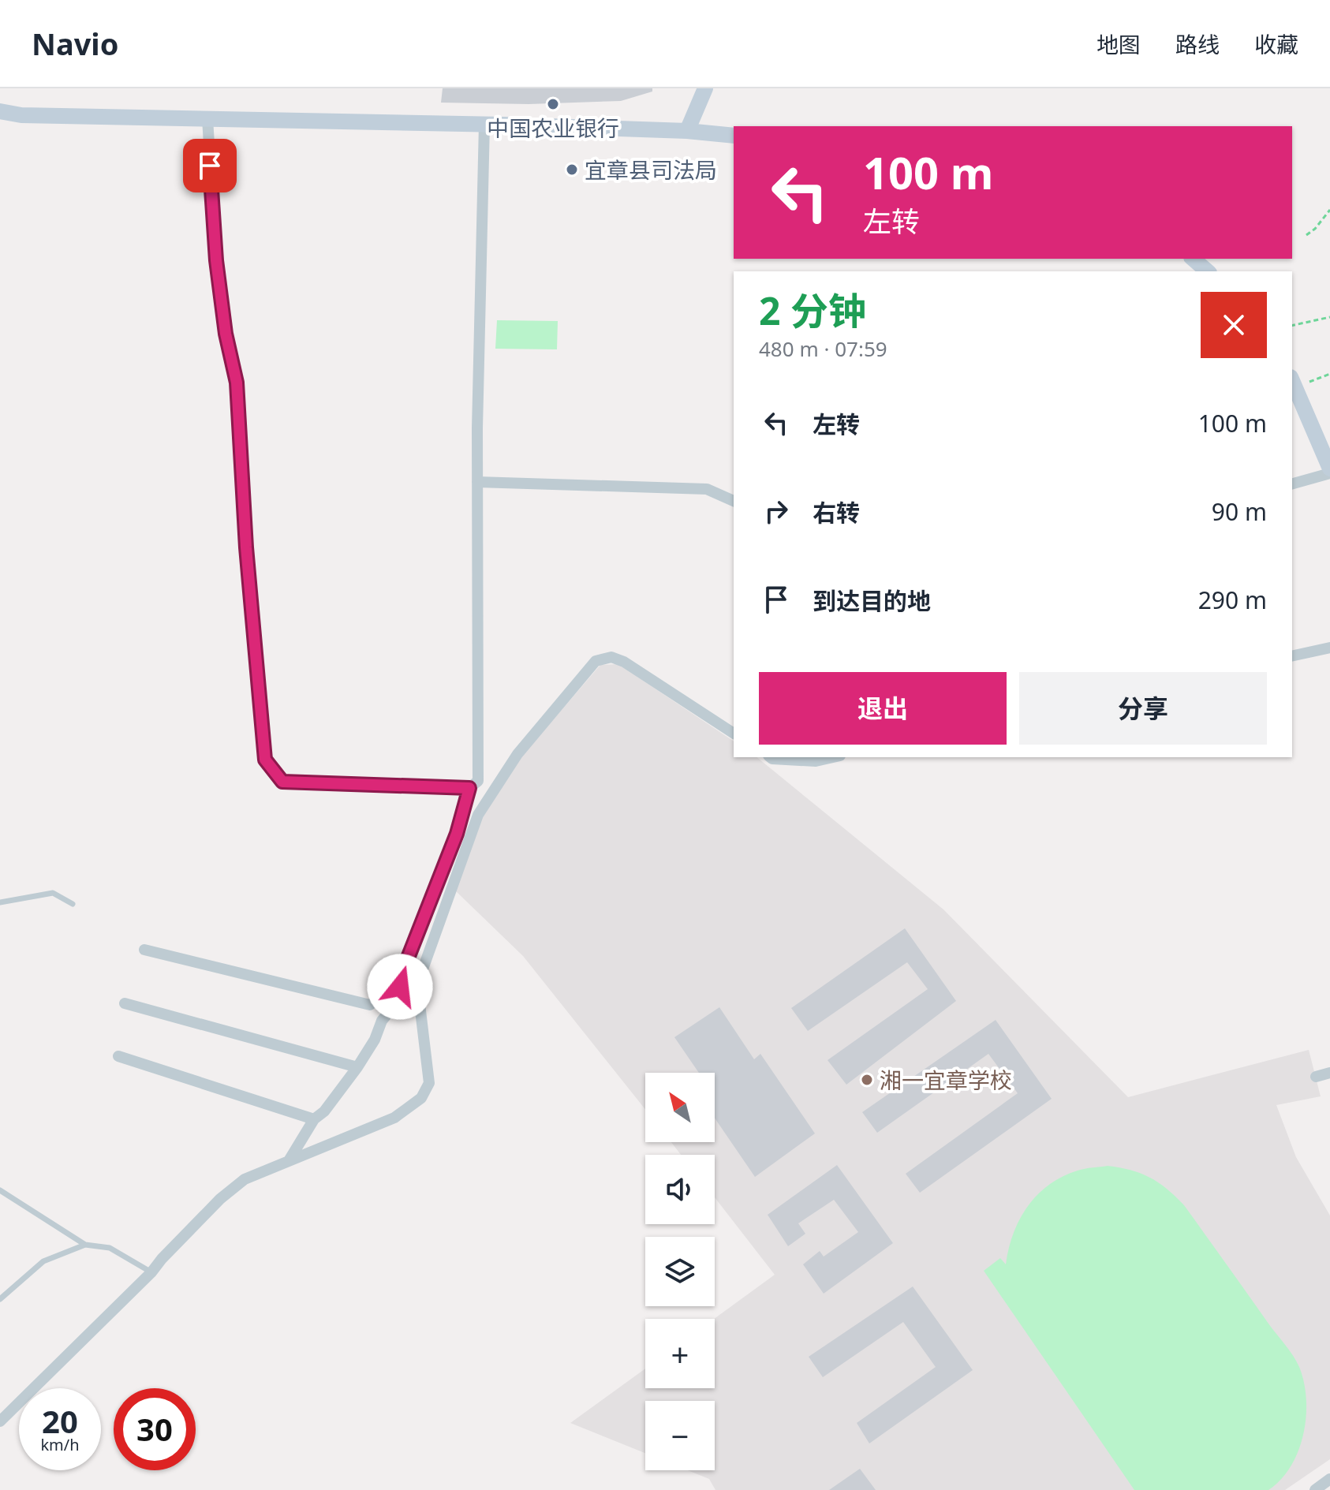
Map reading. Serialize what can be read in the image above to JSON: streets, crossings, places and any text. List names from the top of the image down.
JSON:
{
  "places": ["中国农业银行", "宜章县司法局", "湘一宜章学校"],
  "north": "top left",
  "page": {
    "header": "Navio",
    "nav": ["地图", "路线", "收藏"],
    "turn": ["100 m", "左转"],
    "heading": ["2 分钟", "480 m · 07:59"],
    "list": [
      {
        "name": "左转",
        "value": "100 m"
      },
      {
        "name": "右转",
        "value": "90 m"
      },
      {
        "name": "到达目的地",
        "value": "290 m"
      }
    ],
    "buttons": ["退出", "分享"],
    "map_buttons": ["+", "−"],
    "speed": "20 km/h",
    "limit": "30"
  }
}
